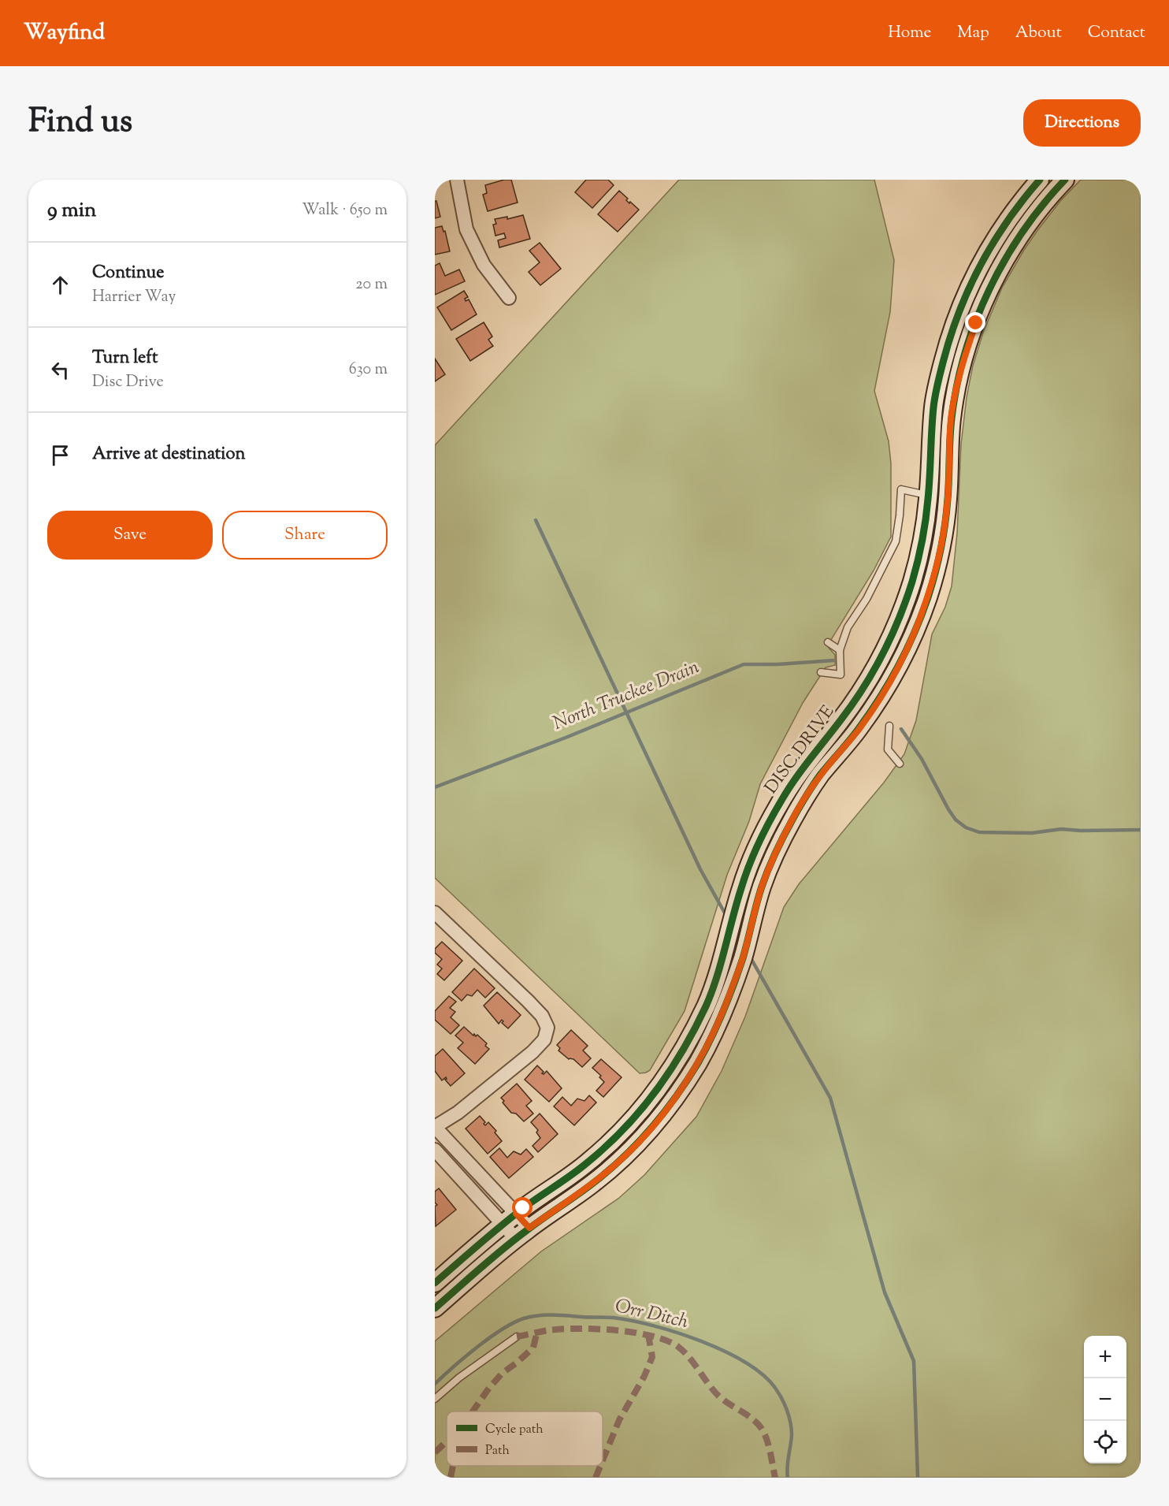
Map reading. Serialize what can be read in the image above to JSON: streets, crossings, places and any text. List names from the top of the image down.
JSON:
{
  "streets": {
    "main road": ["DISC DRIVE"]
  },
  "water": ["North Truckee Drain", "Orr Ditch"],
  "legend": ["Cycle path", "Path"],
  "page": {
    "header": "Wayfind",
    "nav": [
      "Home",
      "Map",
      "About",
      "Contact"
    ],
    "title": "Find us",
    "buttons": [
      "Directions",
      ["Save", "Share"]
    ],
    "heading": ["9 min", "Walk · 650 m"],
    "list": [
      ["Continue", "Harrier Way", "20 m"],
      ["Turn left", "Disc Drive", "630 m"],
      "Arrive at destination"
    ],
    "map_buttons": ["+", "−"]
  }
}
